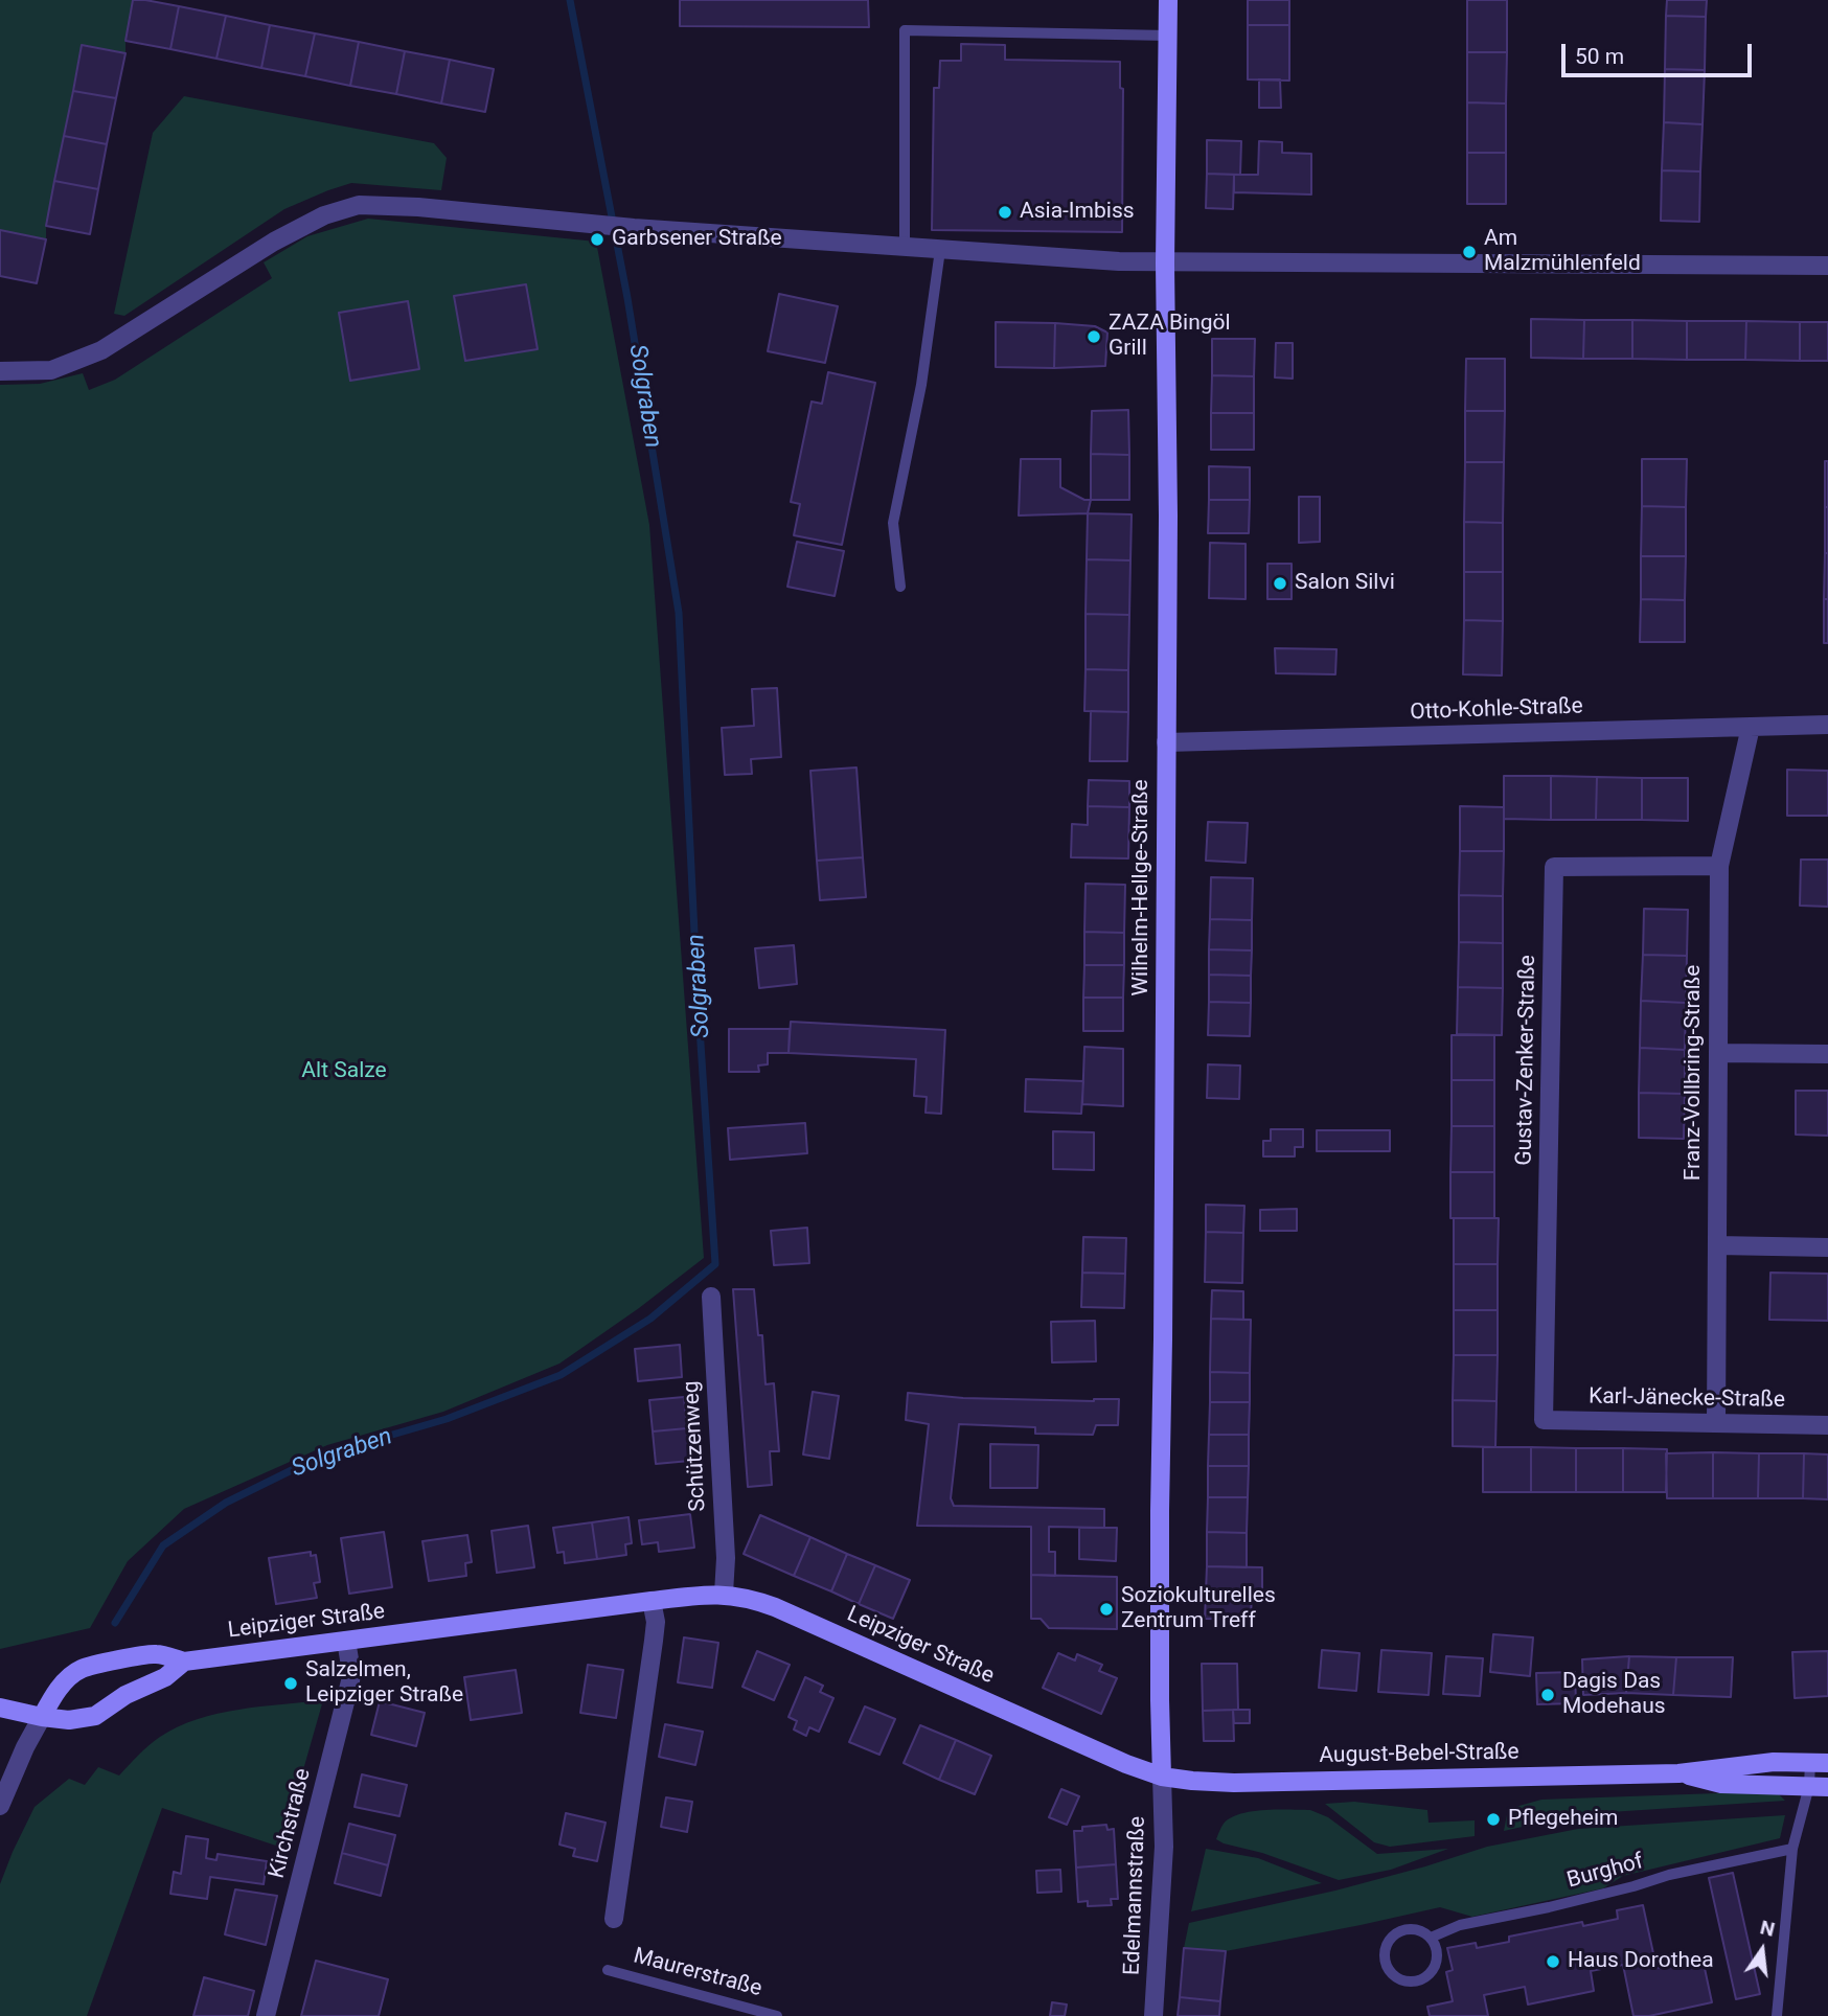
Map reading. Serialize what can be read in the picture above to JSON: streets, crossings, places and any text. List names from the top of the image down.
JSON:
{
  "streets": {
    "main road": ["Wilhelm-Hellge-Straße", "Leipziger Straße", "August-Bebel-Straße"],
    "street": [
      "Otto-Kohle-Straße",
      "Gustav-Zenker-Straße",
      "Franz-Vollbring-Straße",
      "Karl-Jänecke-Straße",
      "Schützenweg",
      "Kirchstraße",
      "Edelmannstraße"
    ],
    "lane": ["Burghof", "Maurerstraße"]
  },
  "crossings": [
    ["Otto-Kohle-Straße", "Wilhelm-Hellge-Straße"],
    ["Otto-Kohle-Straße", "Franz-Vollbring-Straße"],
    ["Wilhelm-Hellge-Straße", "Leipziger Straße"],
    ["Wilhelm-Hellge-Straße", "August-Bebel-Straße"],
    ["Wilhelm-Hellge-Straße", "Edelmannstraße"],
    ["Gustav-Zenker-Straße", "Franz-Vollbring-Straße"],
    ["Gustav-Zenker-Straße", "Karl-Jänecke-Straße"],
    ["Franz-Vollbring-Straße", "Karl-Jänecke-Straße"],
    ["Schützenweg", "Leipziger Straße"],
    ["Leipziger Straße", "August-Bebel-Straße"],
    ["Leipziger Straße", "Kirchstraße"],
    ["Leipziger Straße", "Edelmannstraße"],
    ["August-Bebel-Straße", "Edelmannstraße"]
  ],
  "water": ["Solgraben"],
  "parks": ["Alt Salze"],
  "places": [
    "Asia-Imbiss",
    "Garbsener Straße",
    "Am Malzmühlenfeld",
    "ZAZA Bingöl Grill",
    "Salon Silvi",
    "Soziokulturelles Zentrum Treff",
    "Salzelmen, Leipziger Straße",
    "Dagis Das Modehaus",
    "Pflegeheim",
    "Haus Dorothea"
  ],
  "scale_bar": "50 m",
  "north": "top"
}
